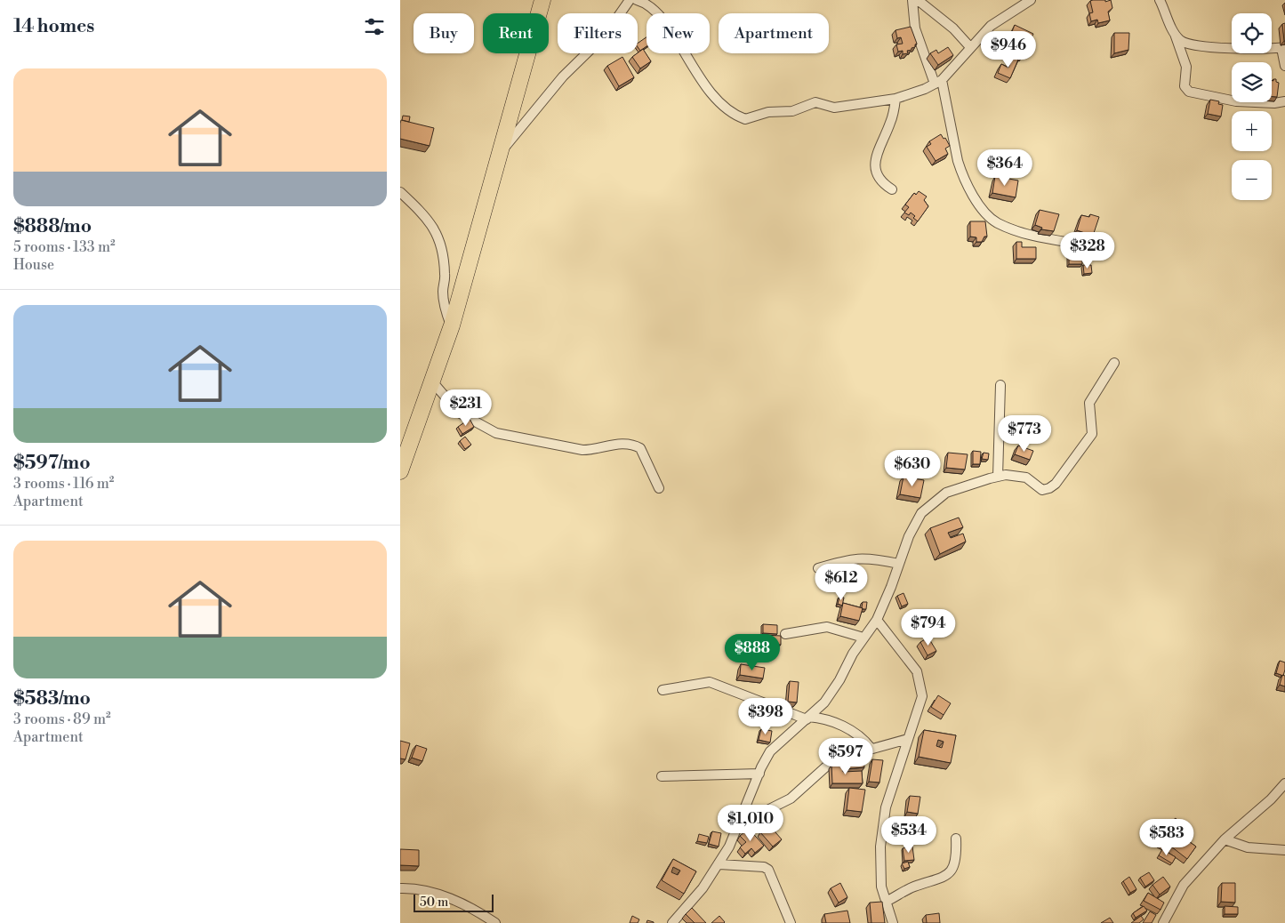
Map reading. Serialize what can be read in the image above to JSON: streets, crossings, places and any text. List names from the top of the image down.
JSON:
{
  "scale_bar": "50 m",
  "page": {
    "heading": "14 homes",
    "map_buttons": ["+", "−"],
    "chip": [
      "Buy",
      "Rent",
      "Filters",
      "New",
      "Apartment"
    ],
    "price": [
      "$946",
      "$364",
      "$328",
      "$231",
      "$773",
      "$630",
      "$612",
      "$794",
      "$888",
      "$398",
      "$597",
      "$1,010",
      "$534",
      "$583"
    ],
    "list": [
      {
        "name": "$888/mo",
        "note": "5 rooms · 133 m² · House"
      },
      {
        "name": "$597/mo",
        "note": "3 rooms · 116 m² · Apartment"
      },
      {
        "name": "$583/mo",
        "note": "3 rooms · 89 m² · Apartment"
      }
    ],
    "scale": "50 m"
  }
}
